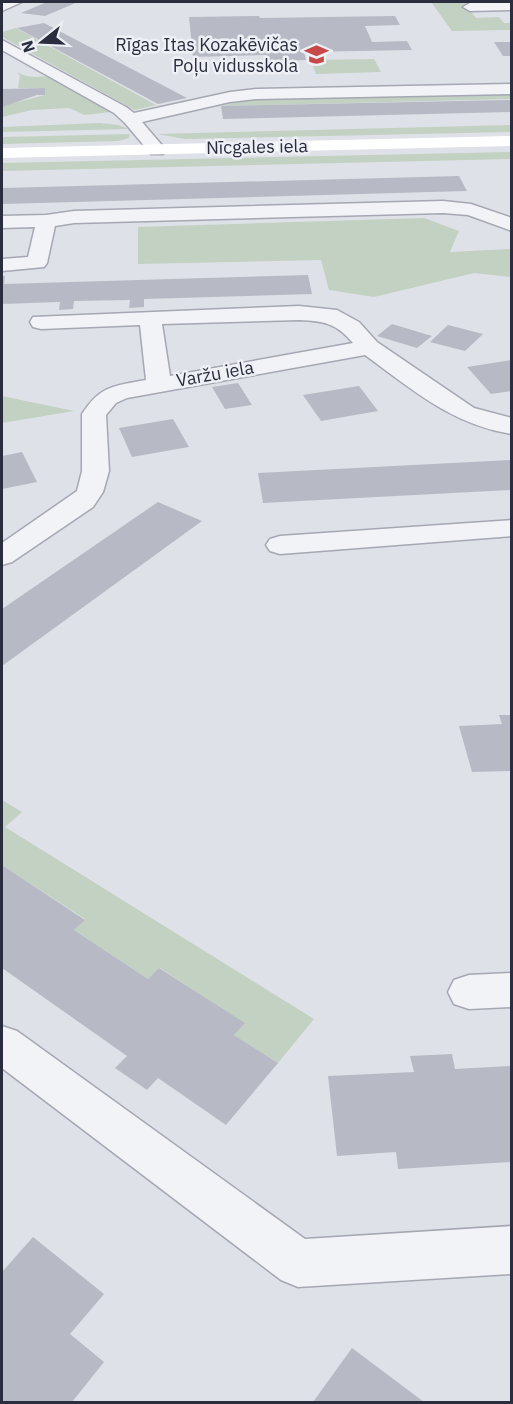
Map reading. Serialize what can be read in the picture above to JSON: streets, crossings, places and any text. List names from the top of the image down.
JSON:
{
  "streets": {
    "street": ["Nīcgales iela", "Varžu iela"]
  },
  "places": {
    "school or university": ["Rīgas Itas Kozakēvičas Poļu vidusskola"]
  },
  "north": "left"
}
